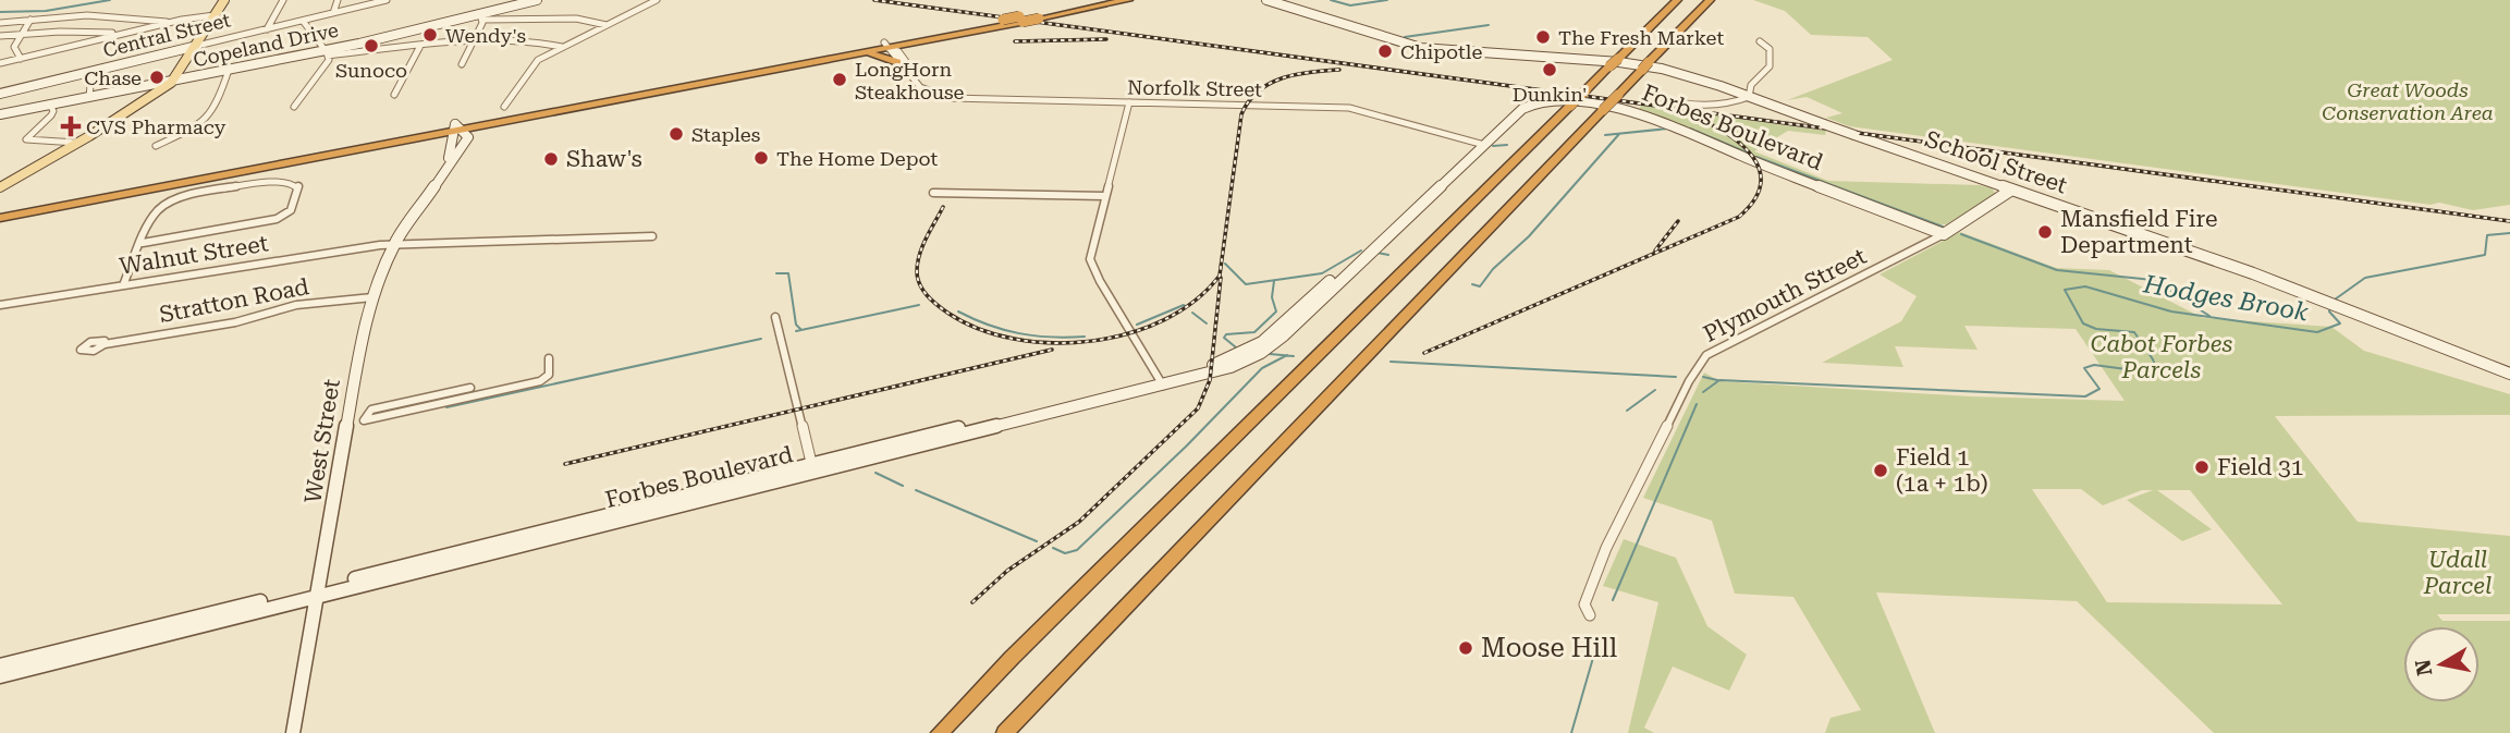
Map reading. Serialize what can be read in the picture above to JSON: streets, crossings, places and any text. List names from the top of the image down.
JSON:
{
  "streets": {
    "street": [
      "Central Street",
      "Copeland Drive",
      "Norfolk Street",
      "Forbes Boulevard",
      "School Street",
      "Walnut Street",
      "Plymouth Street",
      "Stratton Road",
      "West Street"
    ]
  },
  "crossings": [
    ["Norfolk Street", "Forbes Boulevard"],
    ["Forbes Boulevard", "Plymouth Street"],
    ["Forbes Boulevard", "West Street"],
    ["School Street", "Plymouth Street"],
    ["Walnut Street", "West Street"],
    ["Stratton Road", "West Street"]
  ],
  "water": ["Hodges Brook"],
  "parks": ["Great Woods Conservation Area", "Cabot Forbes Parcels", "Udall Parcel"],
  "places": {
    "other": [
      "Wendy's",
      "The Fresh Market",
      "Sunoco",
      "Chipotle",
      "Dunkin'",
      "Chase",
      "LongHorn Steakhouse",
      "Staples",
      "The Home Depot",
      "Shaw's",
      "Mansfield Fire Department",
      "Field 31",
      "Field 1 (1a + 1b)",
      "Moose Hill"
    ],
    "health": ["CVS Pharmacy"]
  },
  "north": "left"
}
